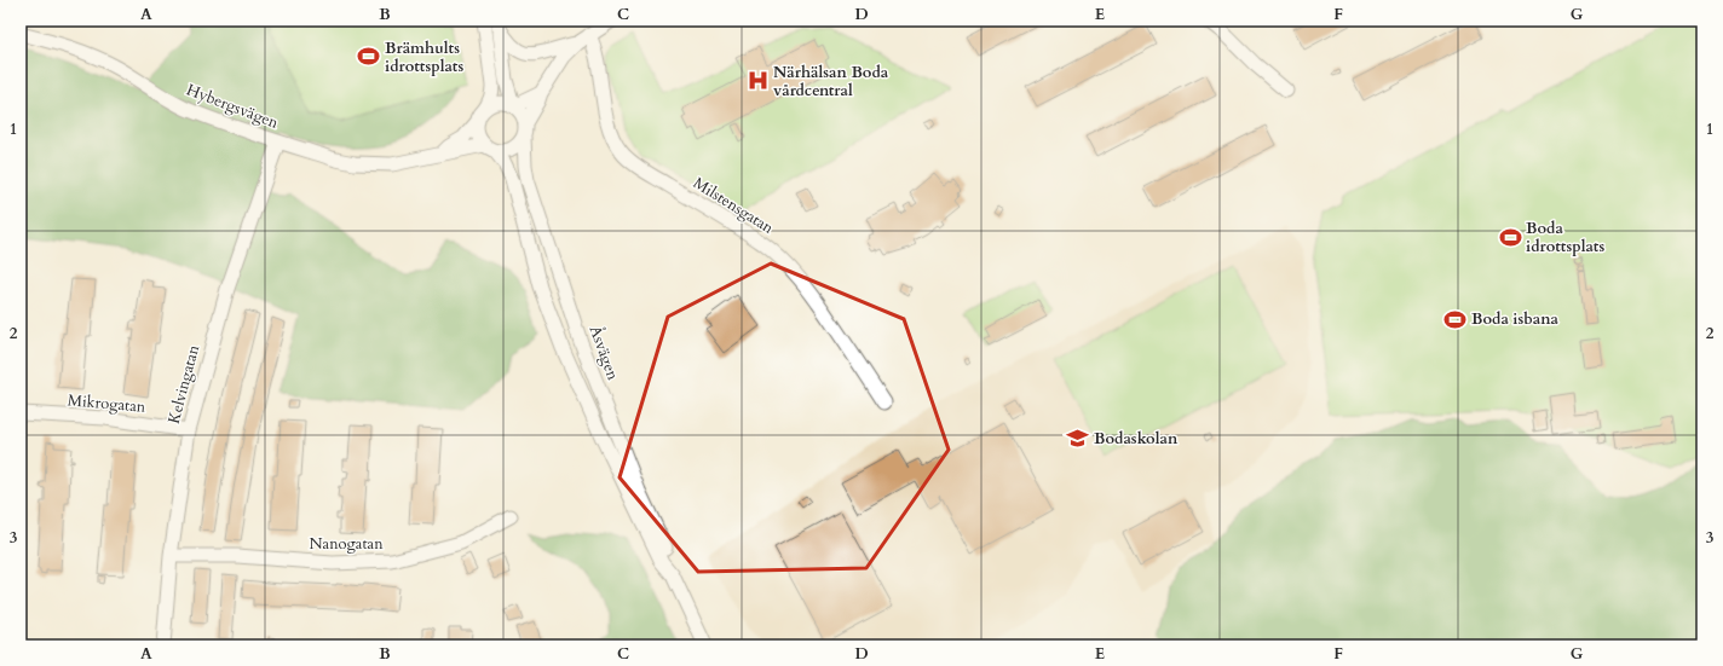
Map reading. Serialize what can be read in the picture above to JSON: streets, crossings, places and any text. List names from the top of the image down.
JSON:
{
  "streets": {
    "street": [
      "Hybergsvägen",
      "Milstensgatan",
      "Åsvägen",
      "Kelvingatan",
      "Mikrogatan",
      "Nanogatan"
    ]
  },
  "crossings": [
    ["Hybergsvägen", "Åsvägen"],
    ["Hybergsvägen", "Kelvingatan"],
    ["Kelvingatan", "Mikrogatan"],
    ["Kelvingatan", "Nanogatan"]
  ],
  "places": {
    "sports": ["Brämhults idrottsplats", "Boda idrottsplats", "Boda isbana"],
    "hospital": ["Närhälsan Boda vårdcentral"],
    "school or university": ["Bodaskolan"]
  },
  "grid": {
    "columns": [
      "A",
      "B",
      "C",
      "D",
      "E",
      "F",
      "G"
    ],
    "rows": ["1", "2", "3"]
  }
}
